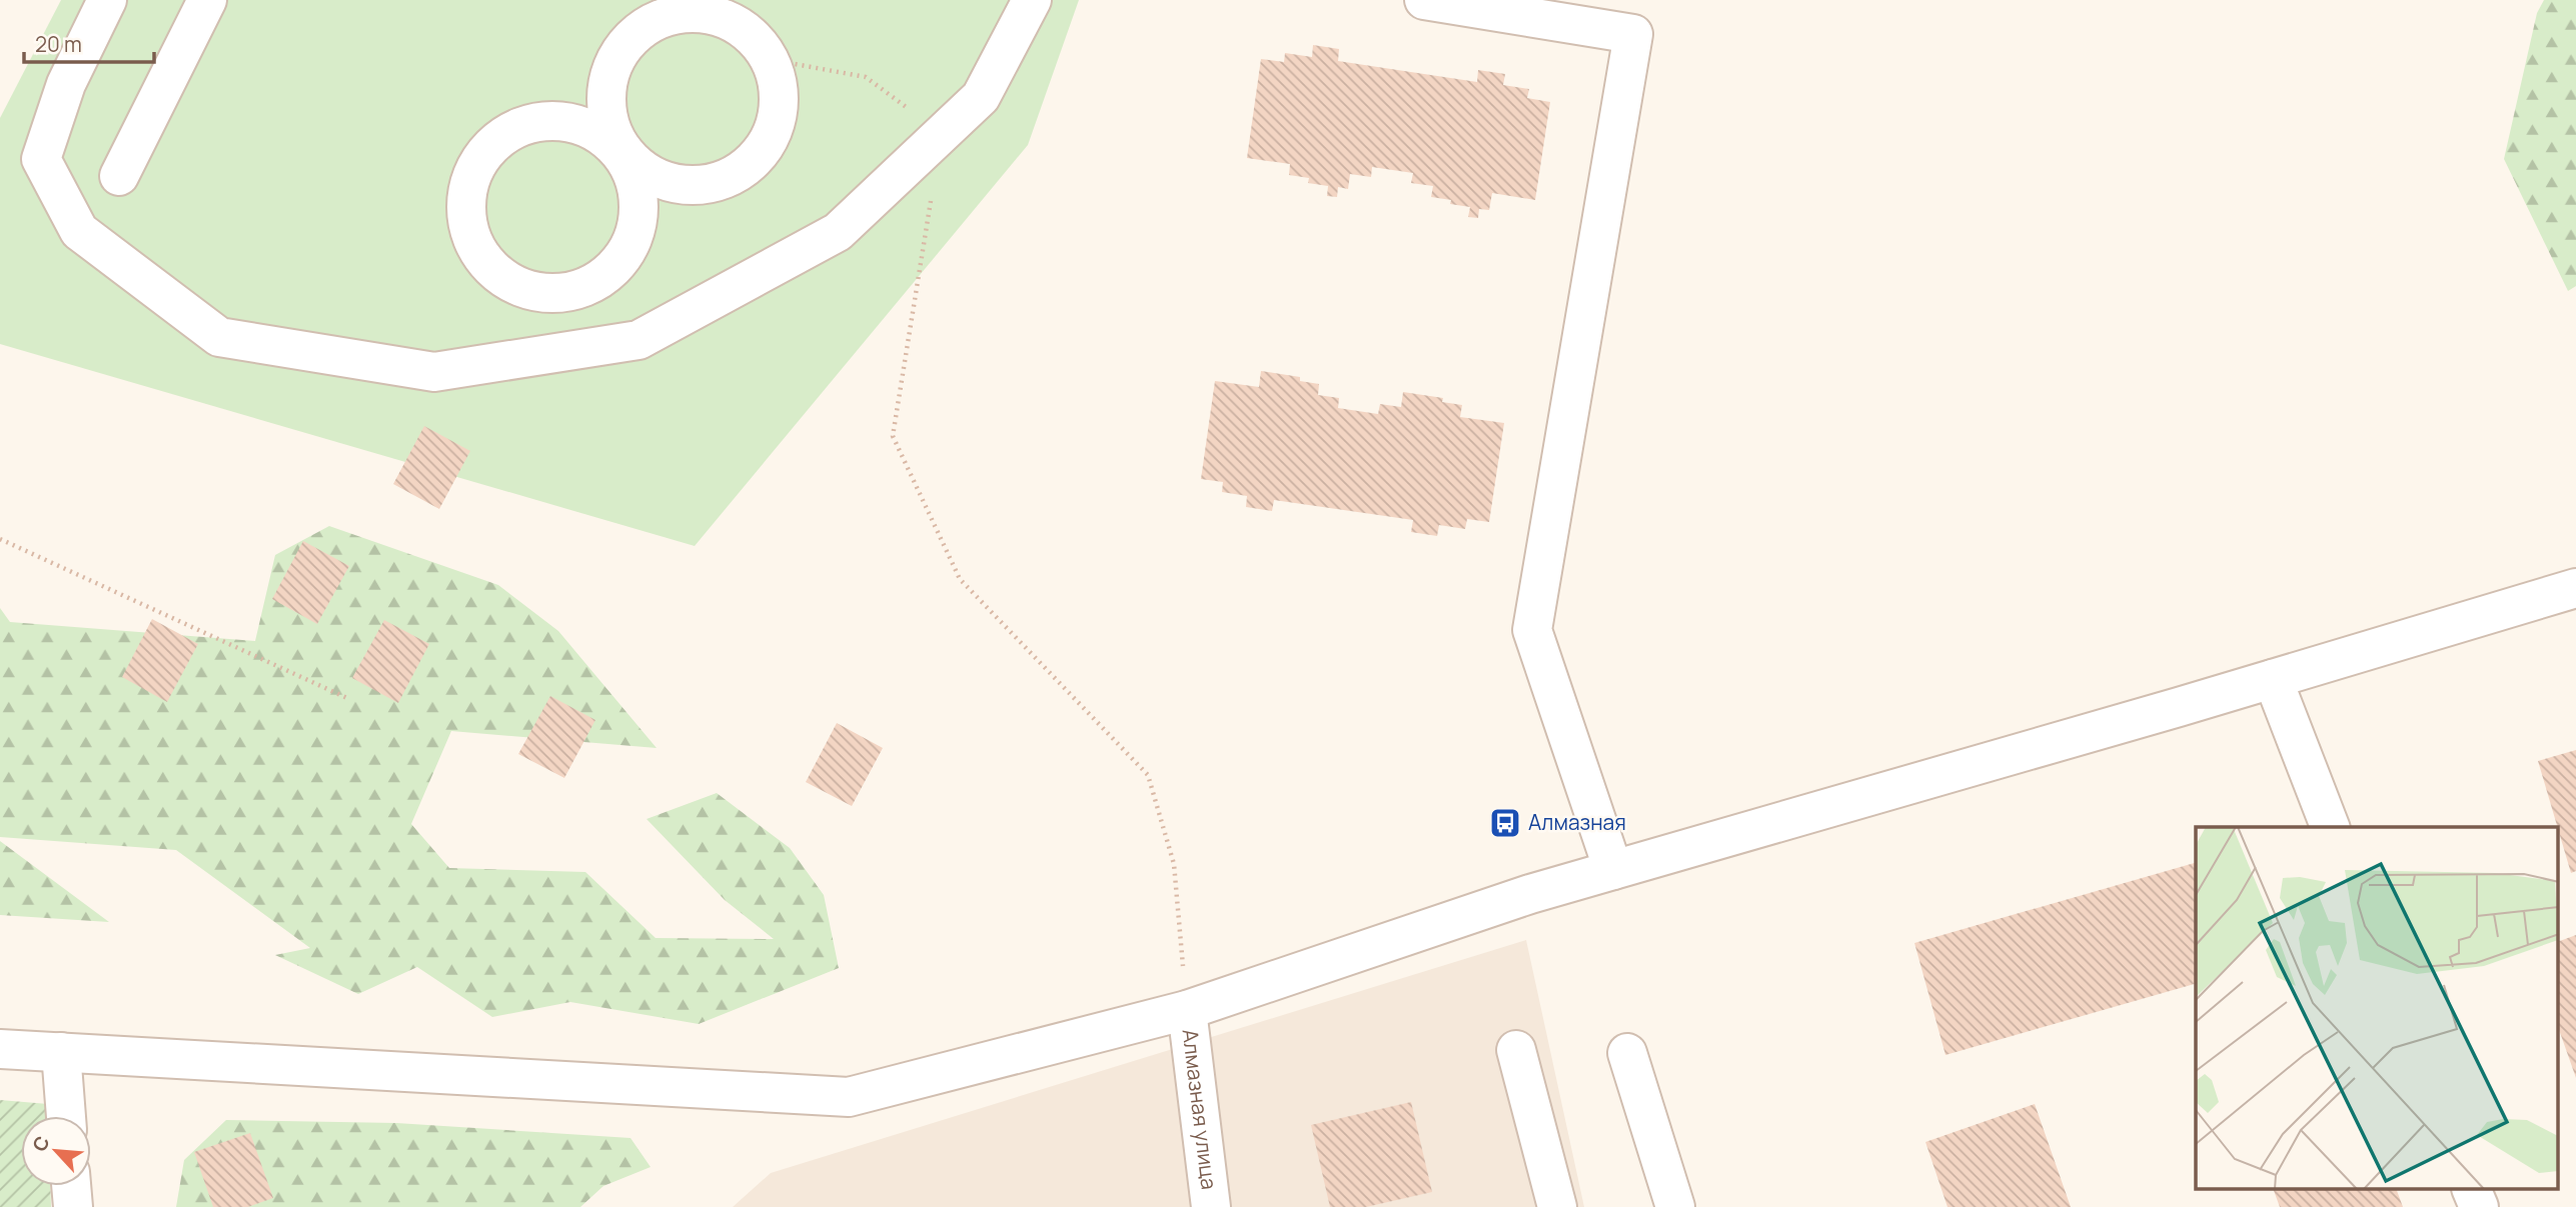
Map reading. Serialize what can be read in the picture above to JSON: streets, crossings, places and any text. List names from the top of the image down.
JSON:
{
  "streets": {
    "street": ["Алмазная улица"]
  },
  "places": {
    "bus stop": ["Алмазная"]
  },
  "scale_bar": "20 m",
  "north": "top left"
}
